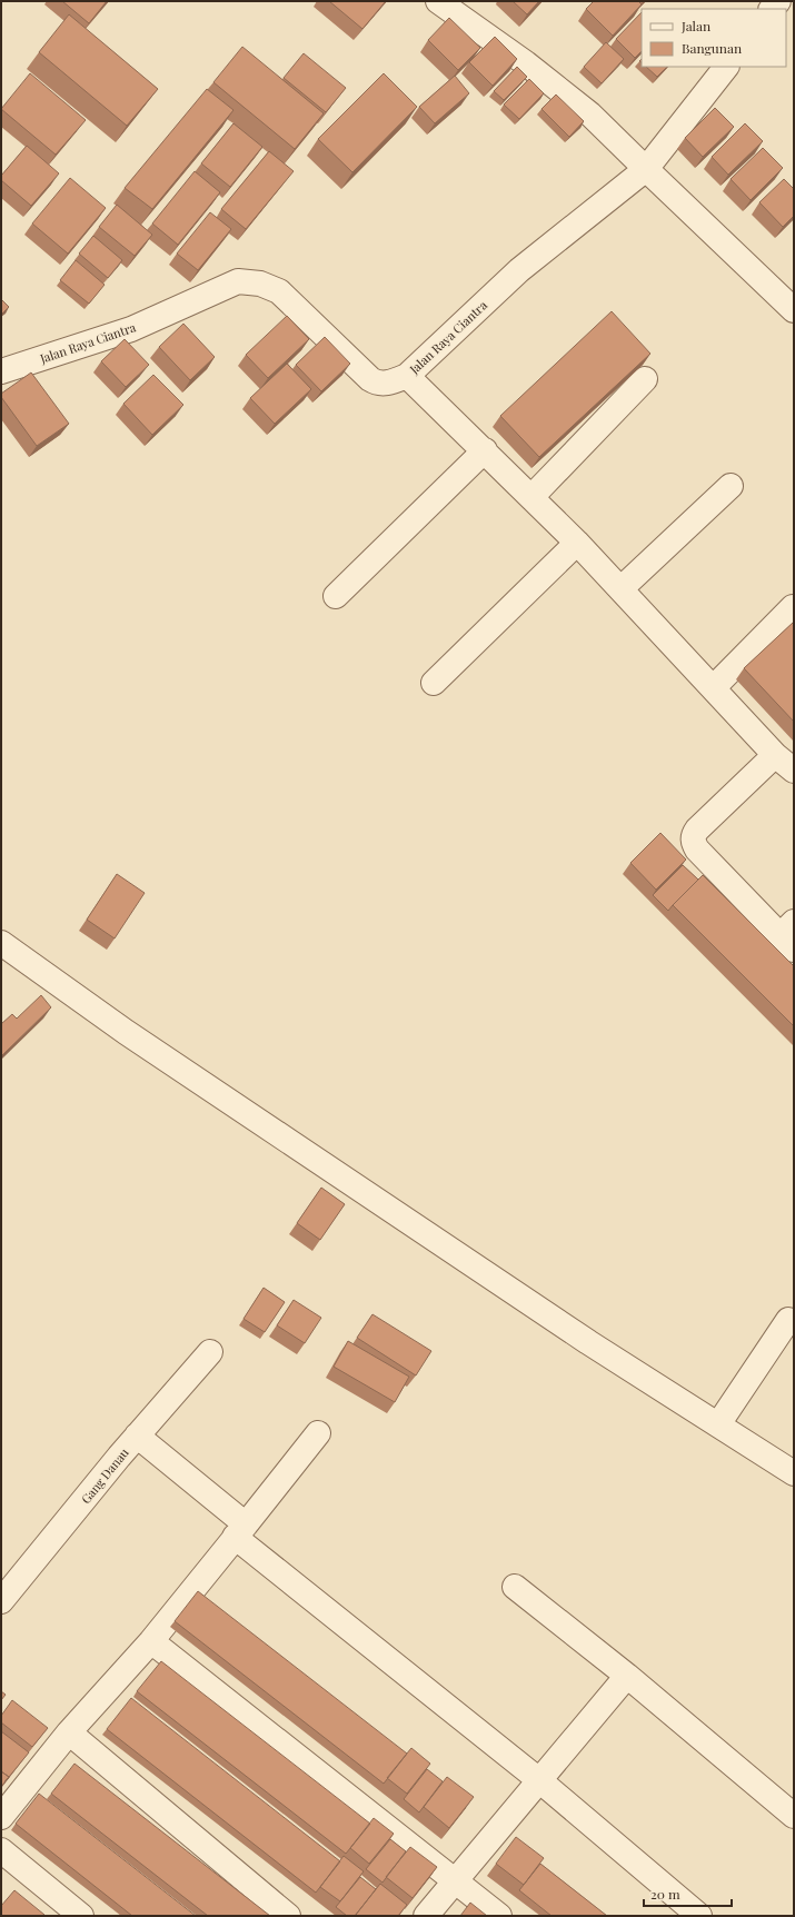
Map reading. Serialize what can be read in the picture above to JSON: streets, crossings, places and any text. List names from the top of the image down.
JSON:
{
  "streets": {
    "street": ["Jalan Raya Ciantra", "Gang Danau"]
  },
  "legend": ["Jalan", "Bangunan"],
  "scale_bar": "20 m"
}
